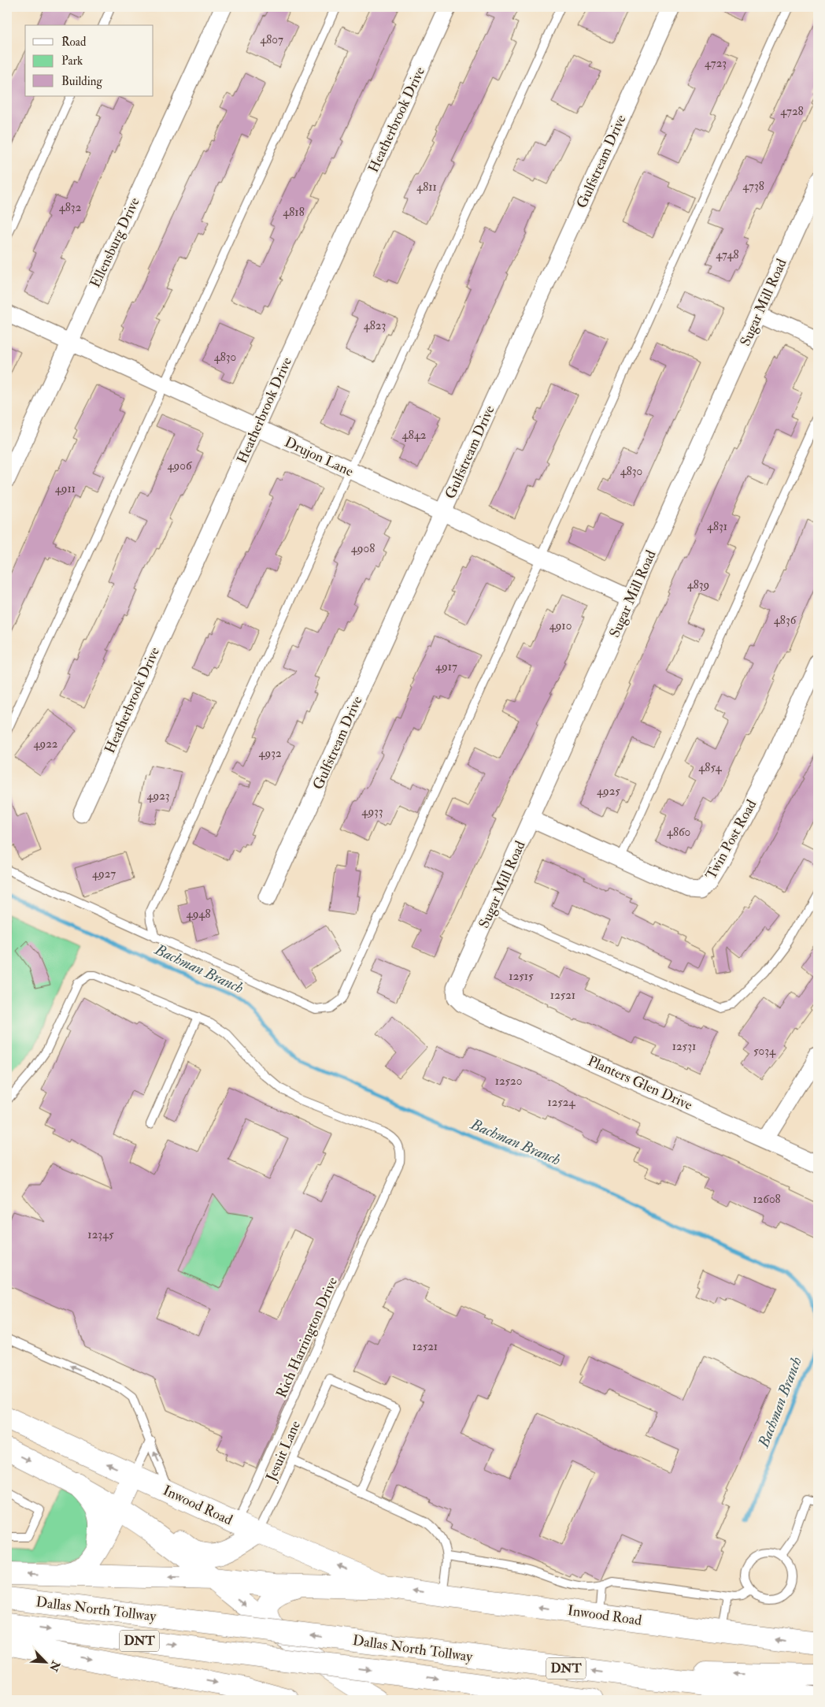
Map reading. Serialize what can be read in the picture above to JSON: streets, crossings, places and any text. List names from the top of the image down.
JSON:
{
  "streets": {
    "main road": ["Inwood Road", "Dallas North Tollway", "DNT"],
    "street": [
      "Heatherbrook Drive",
      "Gulfstream Drive",
      "Ellensburg Drive",
      "Sugar Mill Road",
      "Drujon Lane",
      "Twin Post Road",
      "Planters Glen Drive"
    ],
    "lane": ["Rich Harrington Drive", "Jesuit Lane"]
  },
  "crossings": [
    ["Heatherbrook Drive", "Drujon Lane"],
    ["Gulfstream Drive", "Drujon Lane"],
    ["Ellensburg Drive", "Drujon Lane"],
    ["Sugar Mill Road", "Drujon Lane"],
    ["Sugar Mill Road", "Twin Post Road"],
    ["Sugar Mill Road", "Planters Glen Drive"],
    ["Rich Harrington Drive", "Inwood Road"],
    ["Jesuit Lane", "Inwood Road"]
  ],
  "water": ["Bachman Branch"],
  "house_numbers": [
    "4807",
    "4723",
    "4728",
    "4738",
    "4811",
    "4832",
    "4818",
    "4748",
    "4823",
    "4830",
    "4842",
    "4906",
    "4830",
    "4911",
    "4831",
    "4908",
    "4839",
    "4836",
    "4910",
    "4917",
    "4922",
    "4932",
    "4854",
    "4925",
    "4923",
    "4933",
    "4860",
    "4927",
    "4948",
    "12515",
    "12521",
    "12531",
    "5034",
    "12520",
    "12524",
    "12608",
    "12345",
    "12521"
  ],
  "legend": ["Road", "Park", "Building"],
  "north": "bottom right"
}
